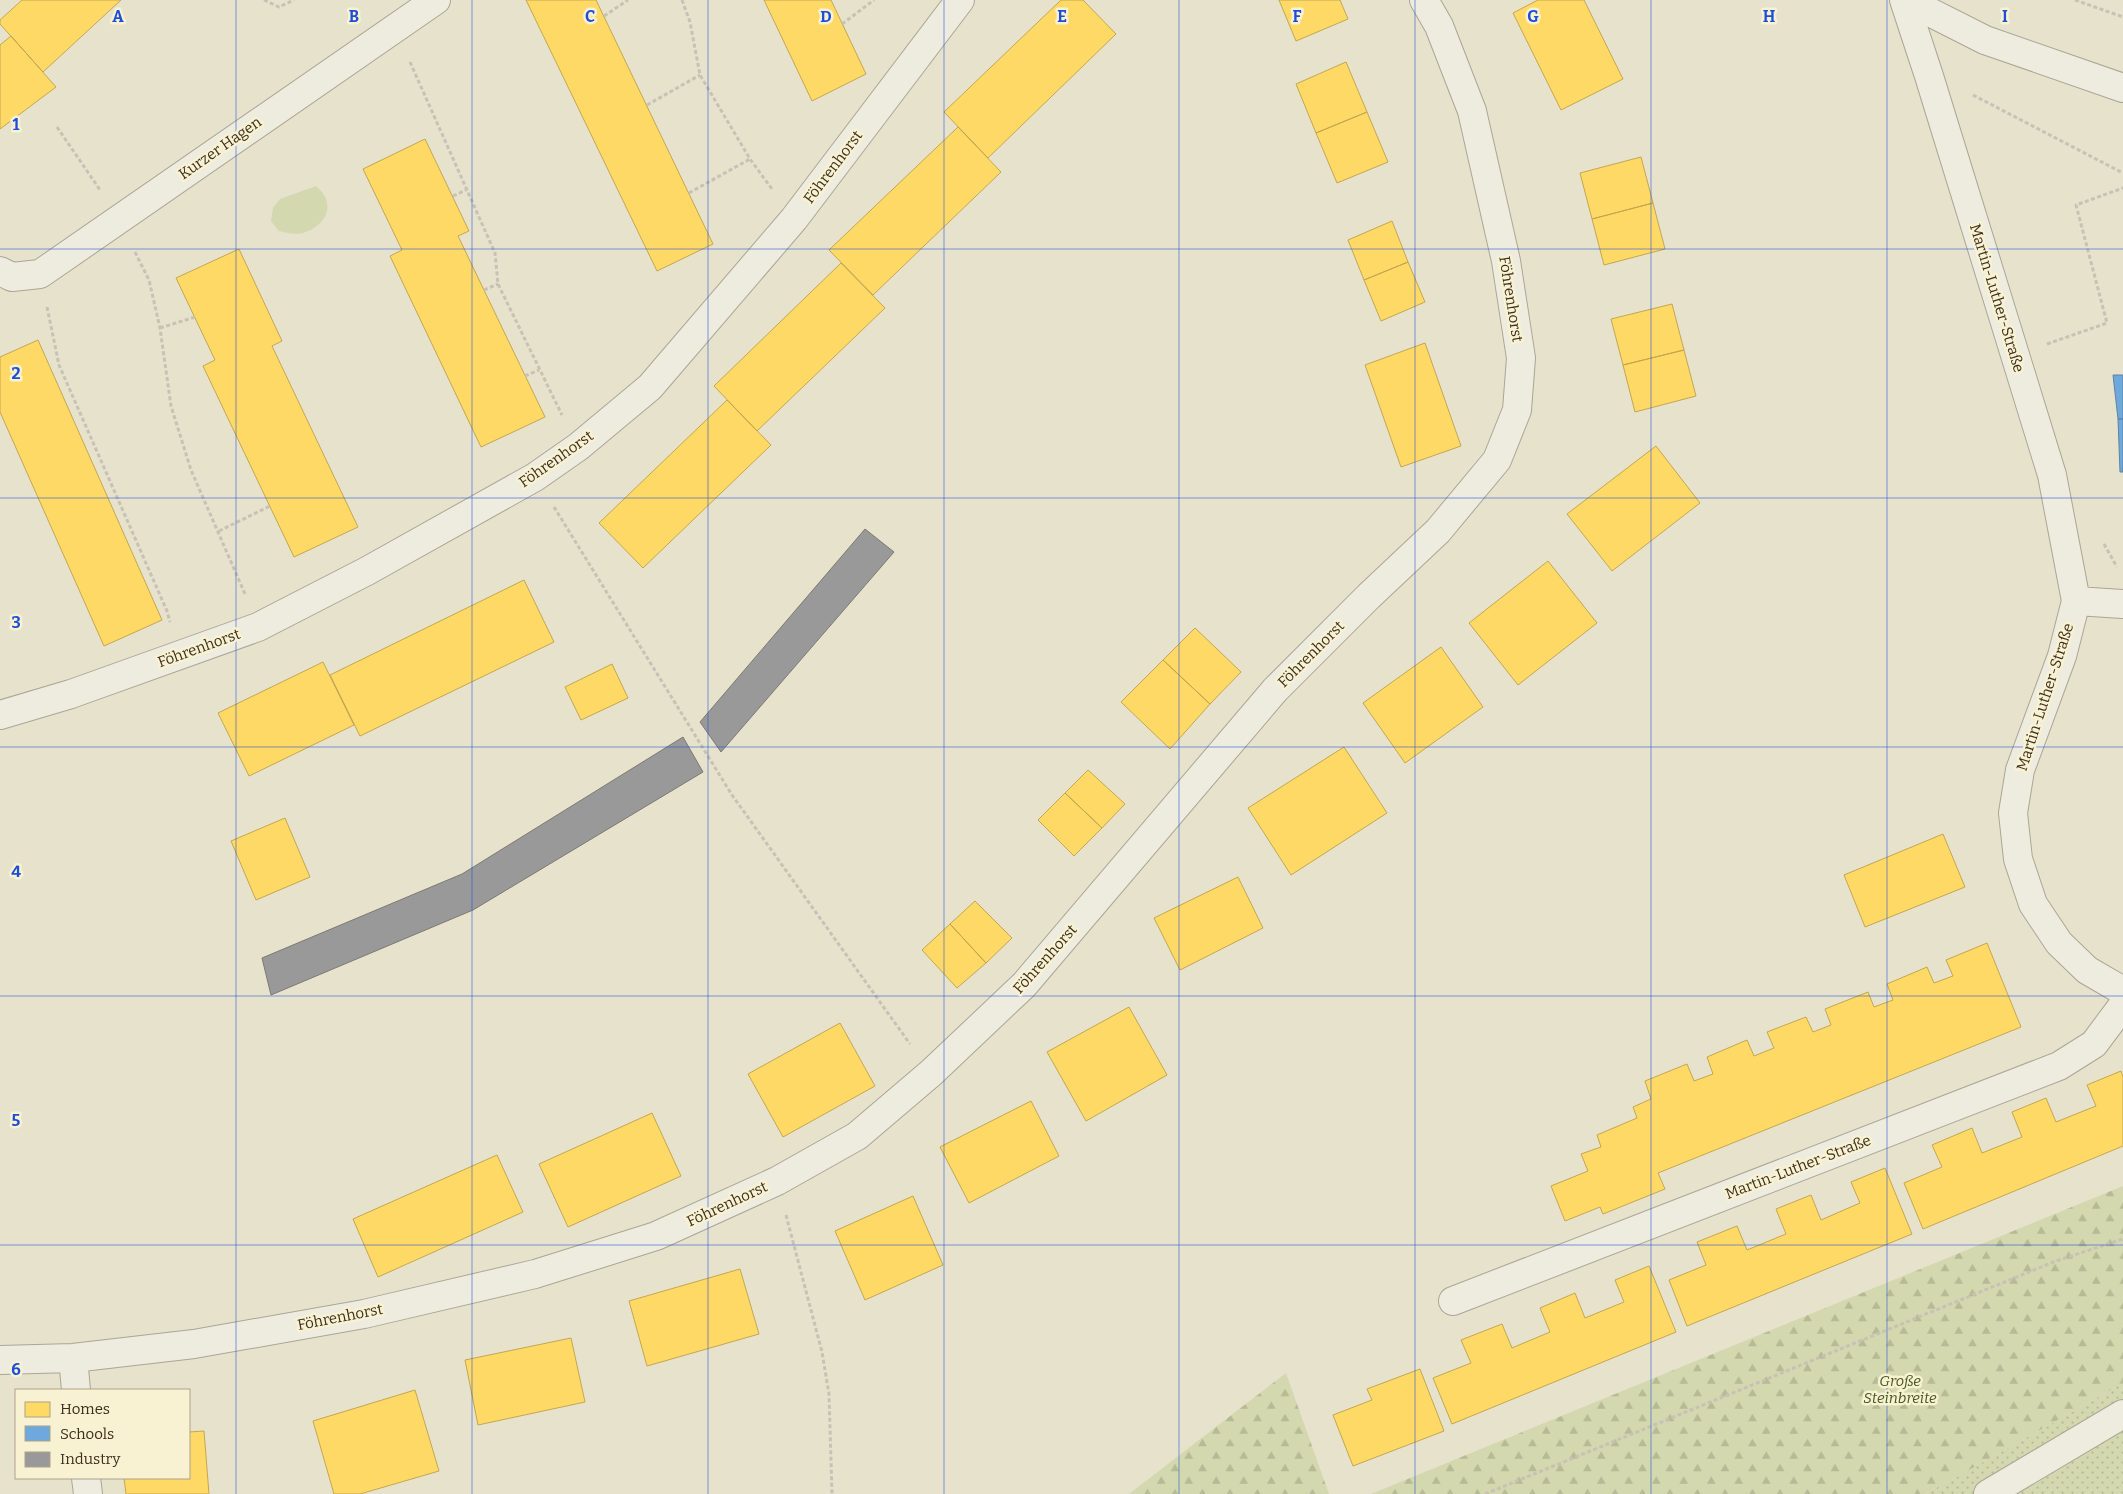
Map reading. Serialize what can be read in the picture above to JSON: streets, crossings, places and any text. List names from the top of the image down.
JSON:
{
  "streets": {
    "street": ["Kurzer Hagen", "Föhrenhorst", "Martin-Luther-Straße"]
  },
  "parks": ["Große Steinbreite"],
  "legend": ["Homes", "Schools", "Industry"],
  "grid": {
    "columns": [
      "A",
      "B",
      "C",
      "D",
      "E",
      "F",
      "G",
      "H",
      "I"
    ],
    "rows": [
      "1",
      "2",
      "3",
      "4",
      "5",
      "6"
    ]
  }
}
